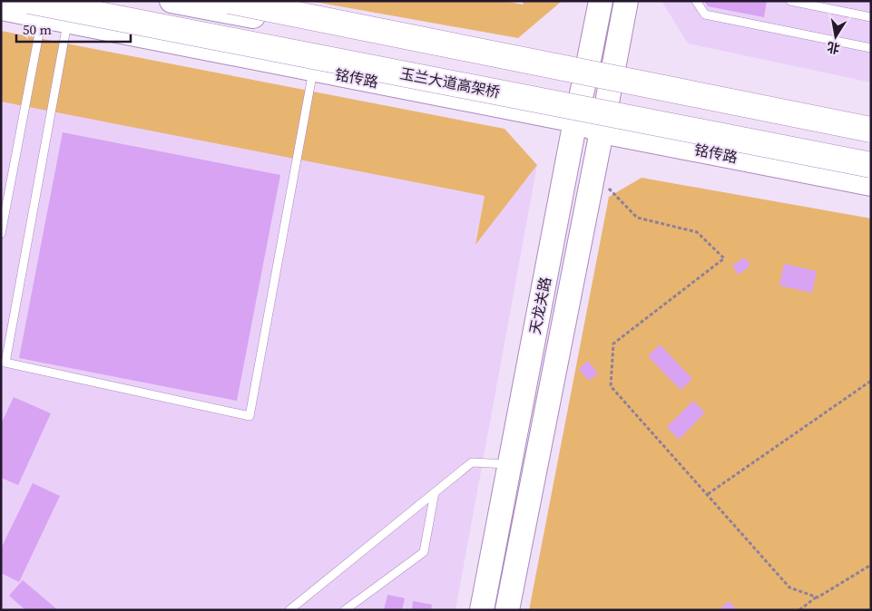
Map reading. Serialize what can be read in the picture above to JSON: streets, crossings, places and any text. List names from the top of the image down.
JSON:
{
  "streets": {
    "main road": ["铭传路", "玉兰大道高架桥", "天龙关路"]
  },
  "crossings": [
    ["铭传路", "玉兰大道高架桥"],
    ["铭传路", "天龙关路"]
  ],
  "scale_bar": "50 m",
  "north": "bottom"
}
